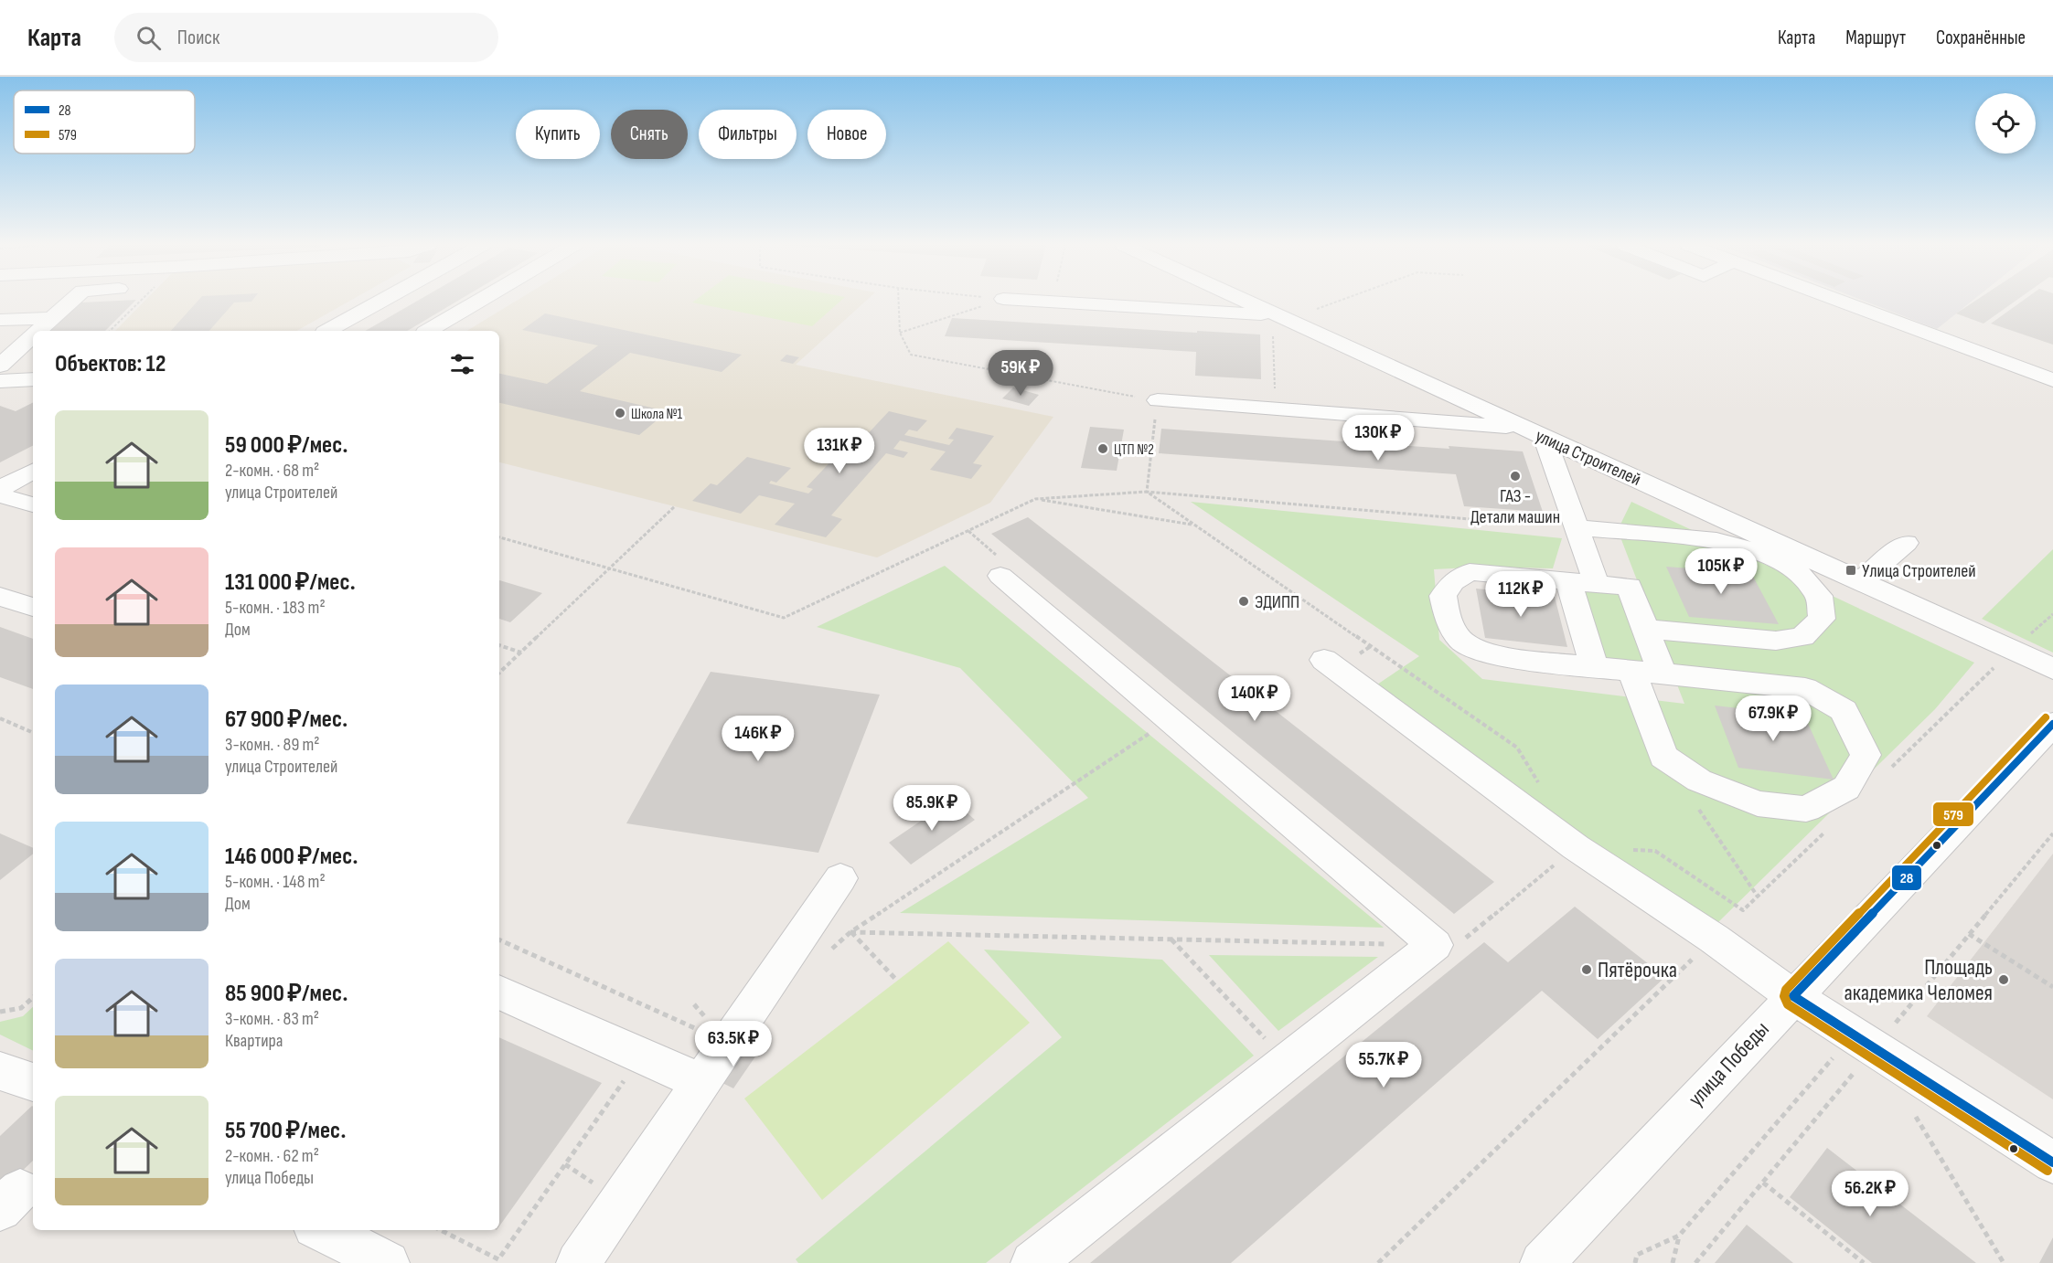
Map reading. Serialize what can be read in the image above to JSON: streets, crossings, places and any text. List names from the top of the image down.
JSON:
{
  "streets": {
    "street": ["улица Строителей", "улица Победы"]
  },
  "places": {
    "other": [
      "Школа №1",
      "ЦТП №2",
      "ГАЗ - Детали машин",
      "ЭДИПП",
      "Пятёрочка",
      "Площадь академика Челомея"
    ],
    "transit": ["Улица Строителей"]
  },
  "lines": ["transit line 579", "transit line 28"],
  "legend": ["28", "579"],
  "page": {
    "header": "Карта",
    "search": "Поиск",
    "nav": ["Карта", "Маршрут", "Сохранённые"],
    "chip": [
      "Купить",
      "Снять",
      "Фильтры",
      "Новое"
    ],
    "heading": "Объектов: 12",
    "price": [
      "59K ₽",
      "130K ₽",
      "131K ₽",
      "105K ₽",
      "112K ₽",
      "140K ₽",
      "67.9K ₽",
      "146K ₽",
      "85.9K ₽",
      "63.5K ₽",
      "55.7K ₽",
      "56.2K ₽"
    ],
    "list": [
      {
        "name": "59 000 ₽/мес.",
        "note": "2-комн. · 68 m² · улица Строителей"
      },
      {
        "name": "131 000 ₽/мес.",
        "note": "5-комн. · 183 m² · Дом"
      },
      {
        "name": "67 900 ₽/мес.",
        "note": "3-комн. · 89 m² · улица Строителей"
      },
      {
        "name": "146 000 ₽/мес.",
        "note": "5-комн. · 148 m² · Дом"
      },
      {
        "name": "85 900 ₽/мес.",
        "note": "3-комн. · 83 m² · Квартира"
      },
      {
        "name": "55 700 ₽/мес.",
        "note": "2-комн. · 62 m² · улица Победы"
      }
    ]
  }
}
